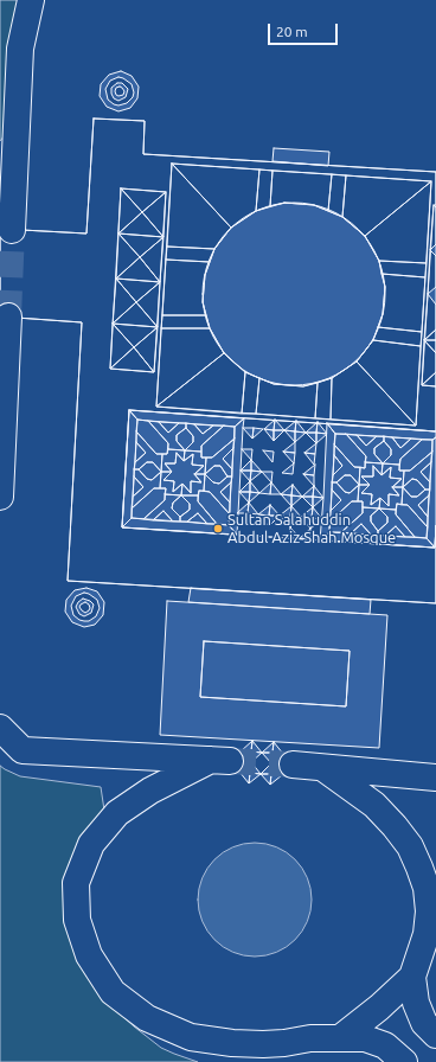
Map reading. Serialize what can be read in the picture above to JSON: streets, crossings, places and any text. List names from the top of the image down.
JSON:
{
  "places": ["Sultan Salahuddin Abdul Aziz Shah Mosque"],
  "scale_bar": "20 m"
}
